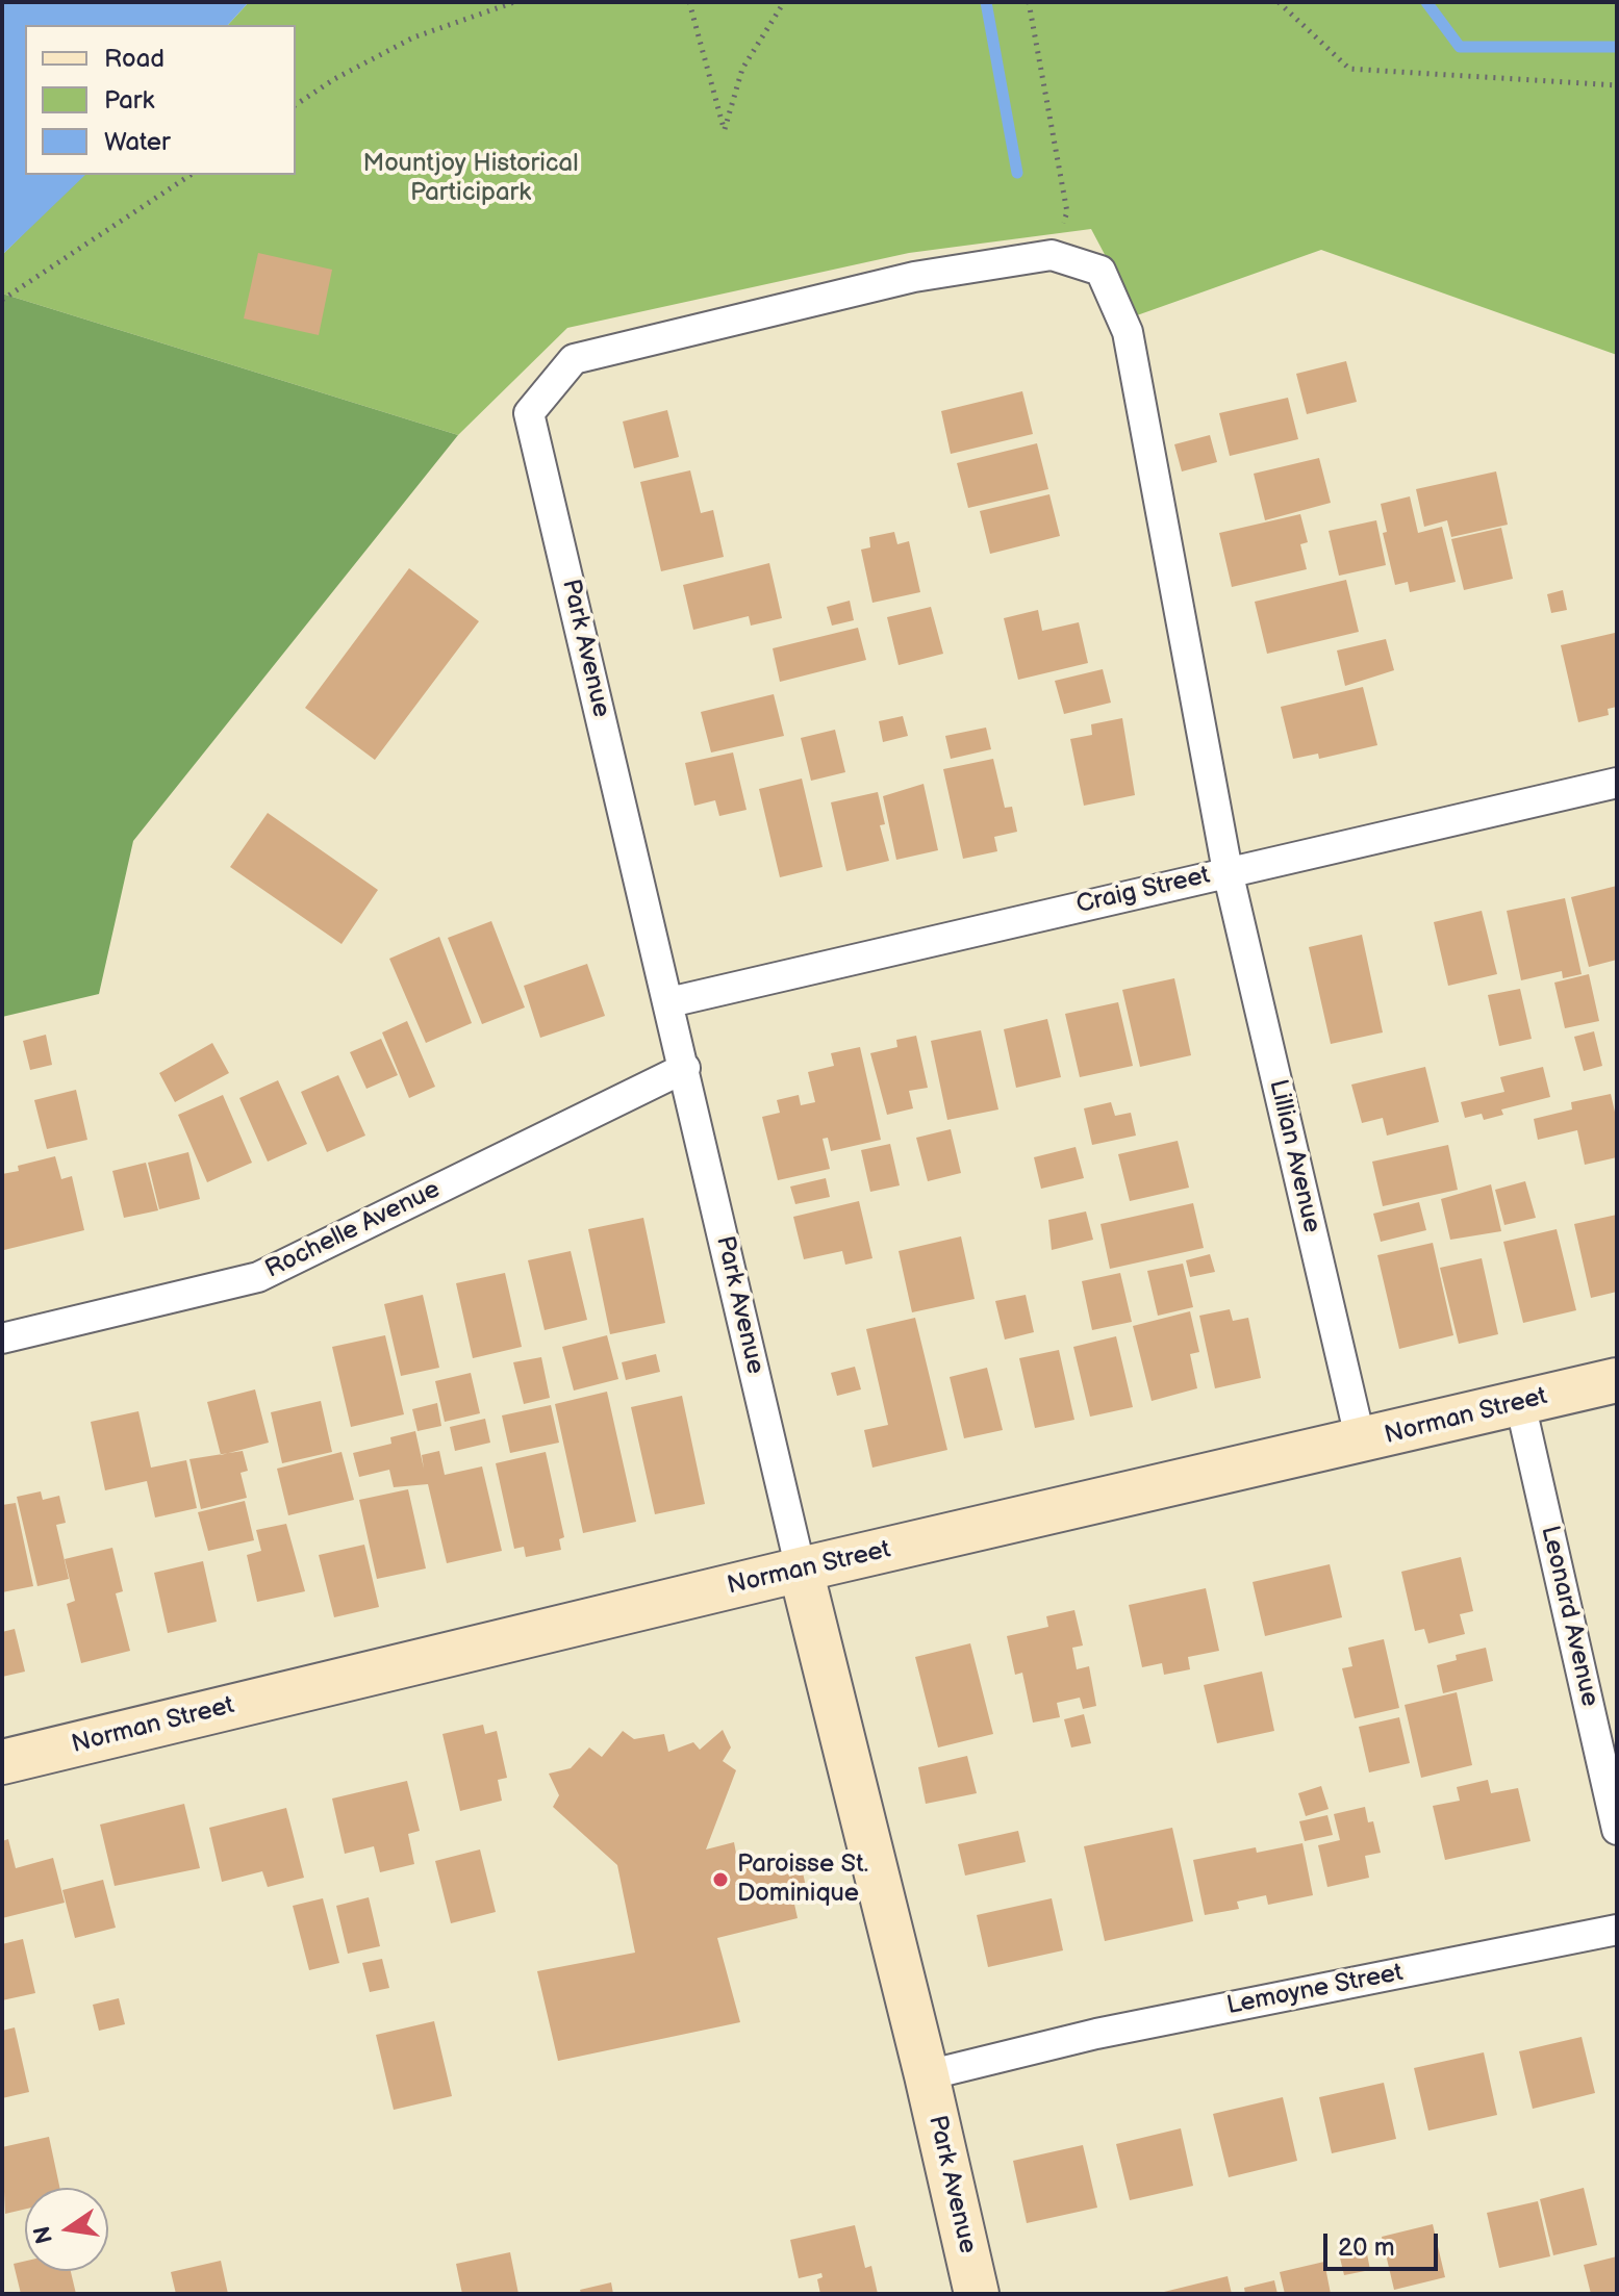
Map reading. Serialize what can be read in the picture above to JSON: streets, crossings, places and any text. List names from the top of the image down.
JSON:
{
  "streets": {
    "street": [
      "Park Avenue",
      "Craig Street",
      "Lillian Avenue",
      "Rochelle Avenue",
      "Norman Street",
      "Leonard Avenue",
      "Lemoyne Street"
    ]
  },
  "crossings": [
    ["Park Avenue", "Craig Street"],
    ["Park Avenue", "Lillian Avenue"],
    ["Park Avenue", "Rochelle Avenue"],
    ["Park Avenue", "Norman Street"],
    ["Park Avenue", "Lemoyne Street"],
    ["Craig Street", "Lillian Avenue"],
    ["Lillian Avenue", "Norman Street"],
    ["Norman Street", "Leonard Avenue"]
  ],
  "parks": ["Mountjoy Historical Participark"],
  "places": ["Paroisse St. Dominique"],
  "legend": ["Road", "Park", "Water"],
  "scale_bar": "20 m",
  "north": "left"
}
